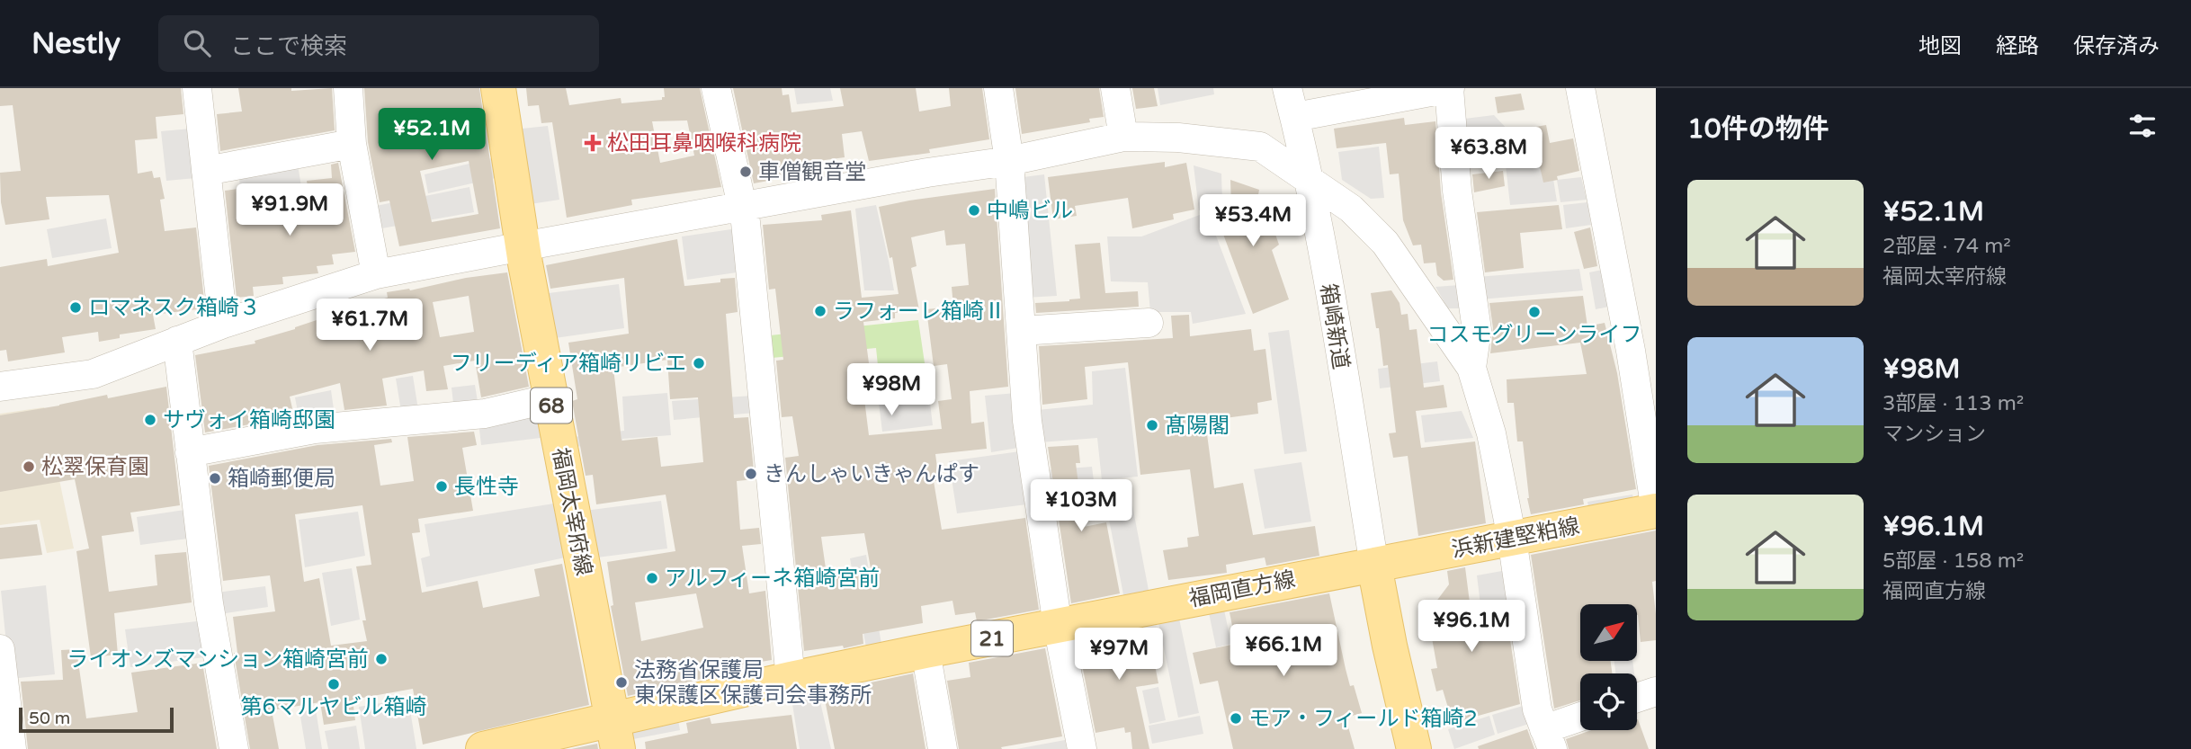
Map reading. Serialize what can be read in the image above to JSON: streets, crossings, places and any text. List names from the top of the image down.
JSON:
{
  "streets": {
    "main road": [
      "68",
      "福岡太宰府線",
      "浜新建堅粕線",
      "福岡直方線",
      "21"
    ],
    "street": ["箱崎新道"]
  },
  "crossings": [
    ["箱崎新道", "浜新建堅粕線"],
    ["箱崎新道", "福岡直方線"],
    ["福岡太宰府線", "福岡直方線"],
    ["浜新建堅粕線", "福岡直方線"]
  ],
  "places": {
    "health": ["松田耳鼻咽喉科病院"],
    "other": [
      "車僧観音堂",
      "中嶋ビル",
      "ロマネスク箱崎３",
      "ラフォーレ箱崎Ⅱ",
      "コスモグリーンライフ",
      "フリーディア箱崎リビエ",
      "サヴォイ箱崎邸園",
      "髙陽閣",
      "松翠保育園",
      "きんしゃいきゃんぱす",
      "箱崎郵便局",
      "長性寺",
      "アルフィーネ箱崎宮前",
      "ライオンズマンション箱崎宮前",
      "法務省保護局 東保護区保護司会事務所",
      "第6マルヤビル箱崎",
      "モア・フィールド箱崎2"
    ]
  },
  "scale_bar": "50 m",
  "north": "top right",
  "page": {
    "header": "Nestly",
    "search": "ここで検索",
    "nav": ["地図", "経路", "保存済み"],
    "heading": "10件の物件",
    "price": [
      "¥52.1M",
      "¥63.8M",
      "¥91.9M",
      "¥53.4M",
      "¥61.7M",
      "¥98M",
      "¥103M",
      "¥96.1M",
      "¥66.1M",
      "¥97M"
    ],
    "list": [
      {
        "name": "¥52.1M",
        "note": "2部屋 · 74 m² · 福岡太宰府線"
      },
      {
        "name": "¥98M",
        "note": "3部屋 · 113 m² · マンション"
      },
      {
        "name": "¥96.1M",
        "note": "5部屋 · 158 m² · 福岡直方線"
      }
    ],
    "scale": "50 m"
  }
}
